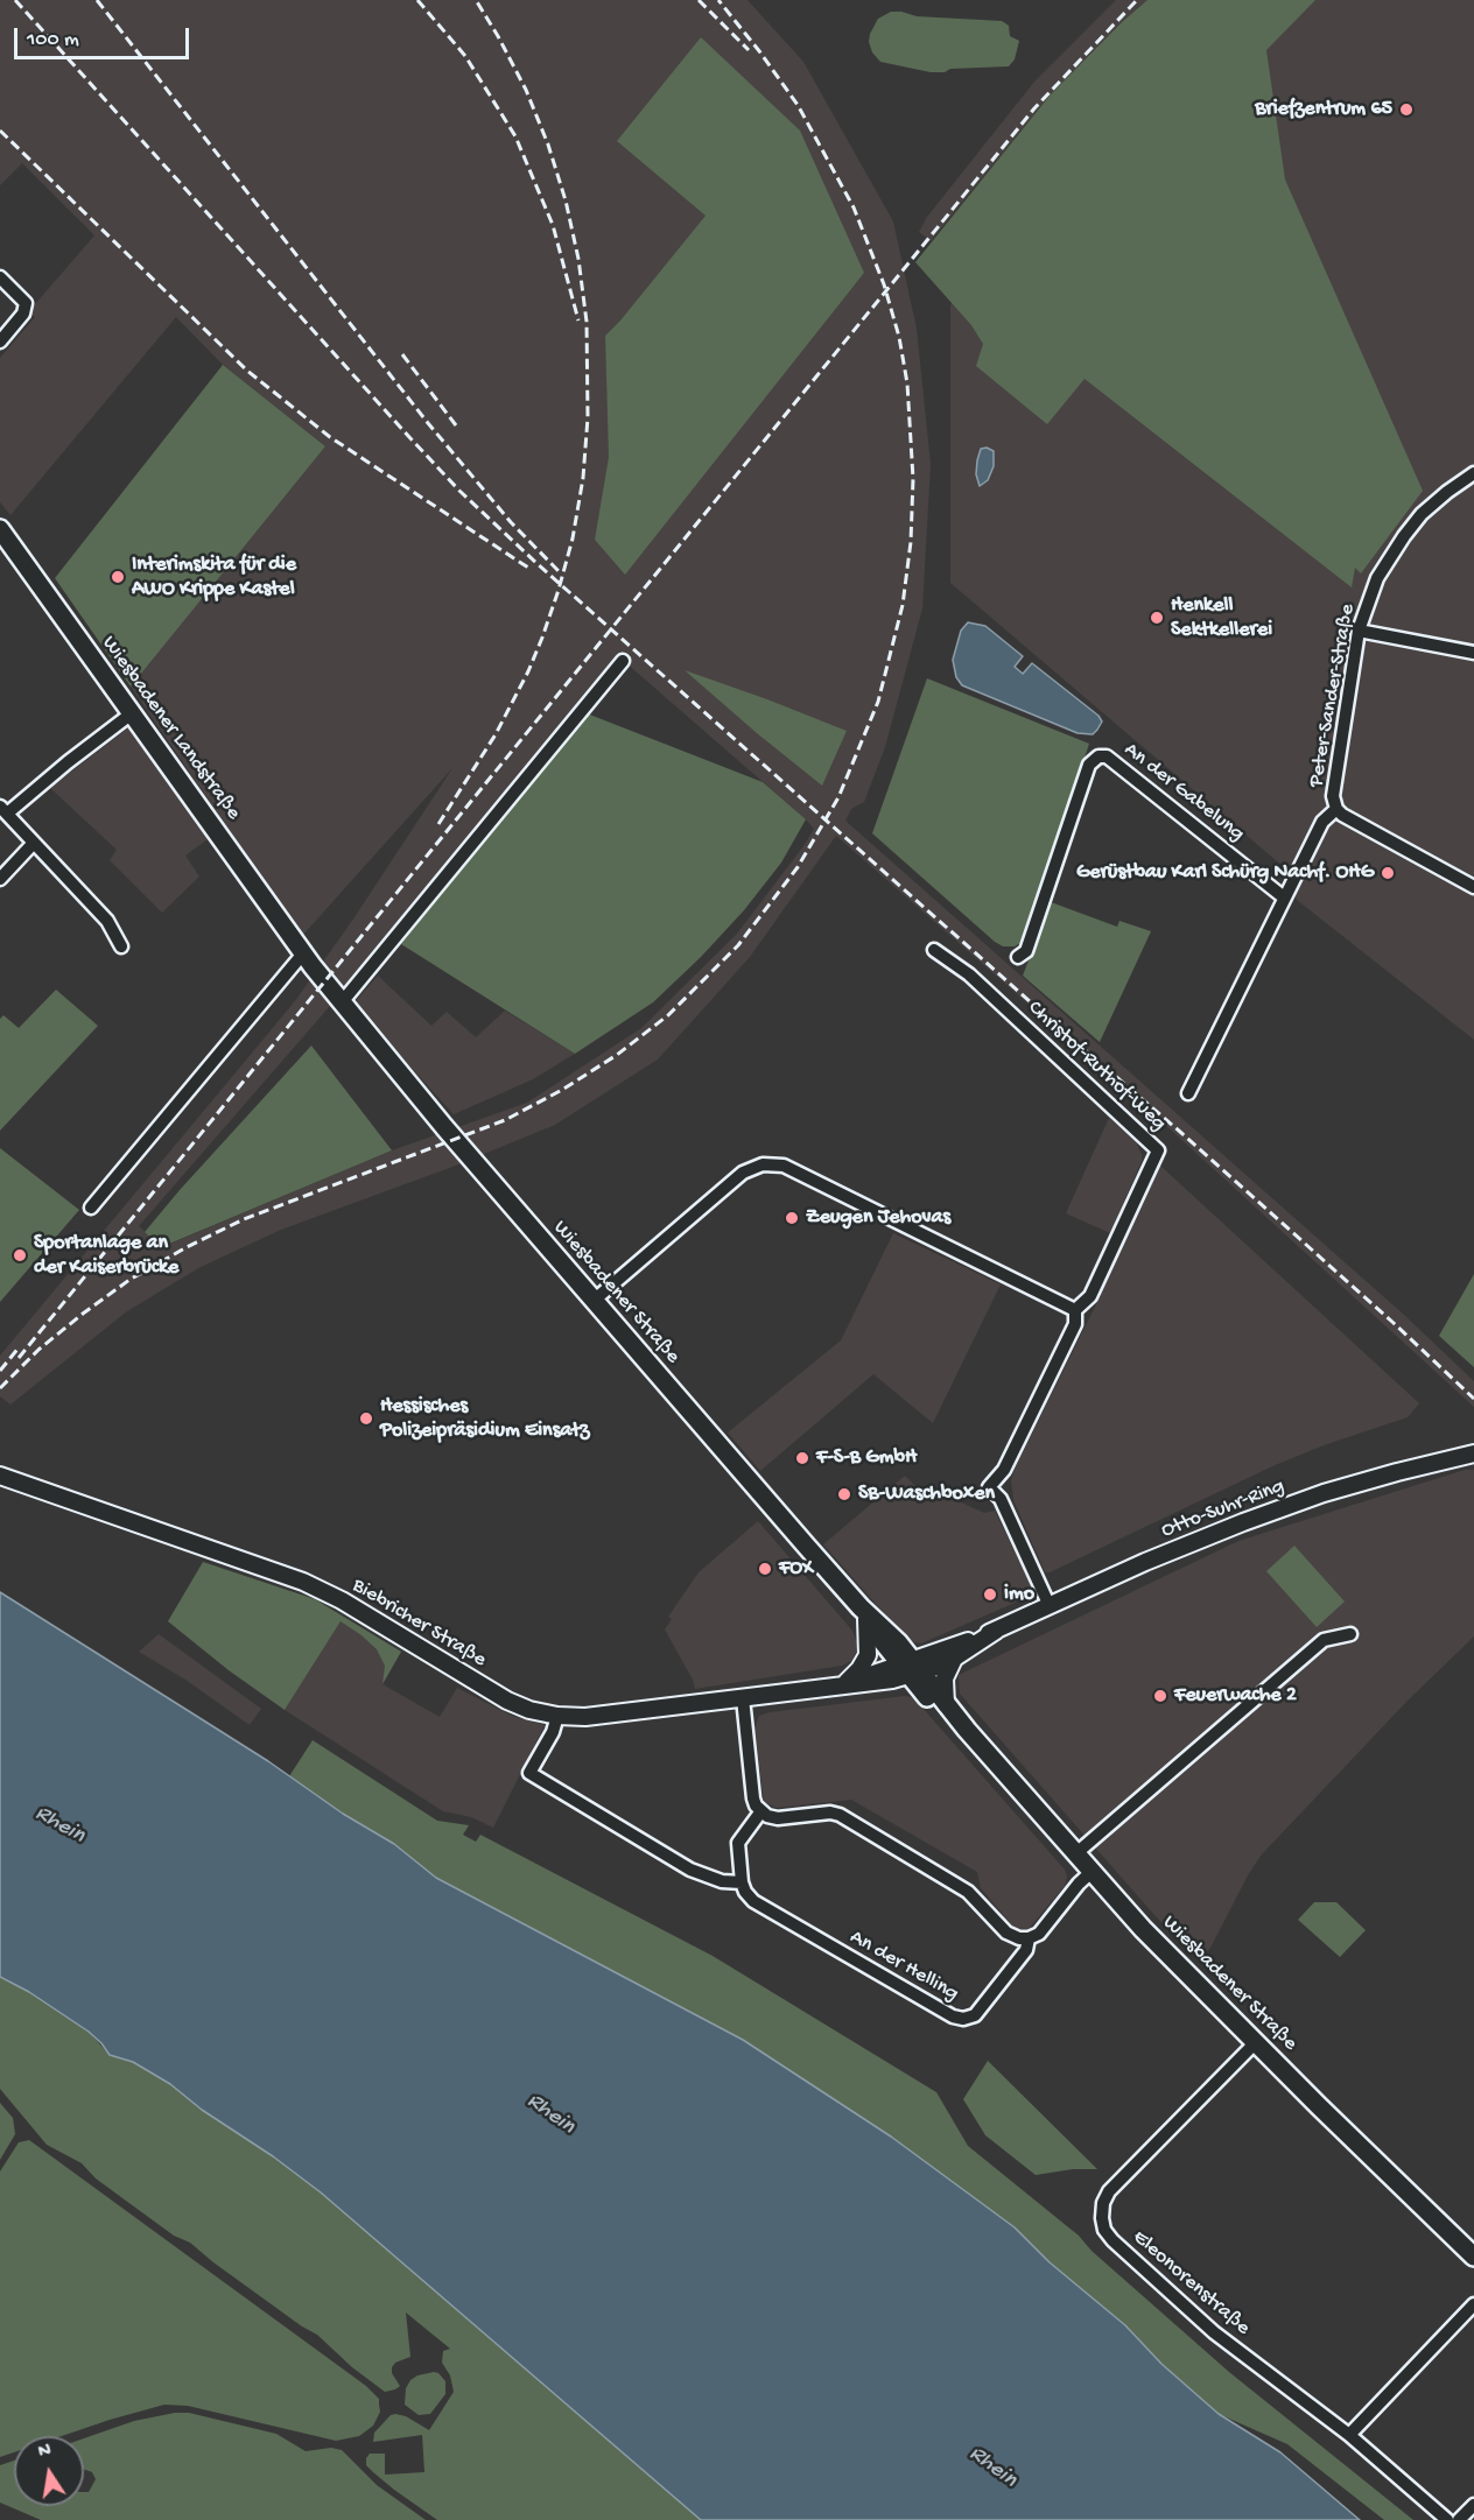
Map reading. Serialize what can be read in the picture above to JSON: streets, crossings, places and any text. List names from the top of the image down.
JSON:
{
  "streets": {
    "main road": ["Wiesbadener Landstraße", "Wiesbadener Straße"],
    "street": [
      "Peter-Sander-Straße",
      "An der Gabelung",
      "Christof-Ruthof-Weg",
      "Otto-Suhr-Ring",
      "Biebricher Straße",
      "An der Helling",
      "Eleonorenstraße"
    ]
  },
  "crossings": [
    ["Wiesbadener Landstraße", "Wiesbadener Straße"],
    ["Christof-Ruthof-Weg", "Otto-Suhr-Ring"],
    ["Wiesbadener Straße", "Otto-Suhr-Ring"],
    ["Wiesbadener Straße", "Biebricher Straße"],
    ["Wiesbadener Straße", "An der Helling"],
    ["Wiesbadener Straße", "Eleonorenstraße"],
    ["Otto-Suhr-Ring", "Biebricher Straße"]
  ],
  "water": ["Rhein"],
  "places": [
    "Briefzentrum 65",
    "Interimskita für die AWO Krippe Kastel",
    "Henkell Sektkellerei",
    "Gerüstbau Karl Schürg Nachf. OHG",
    "Zeugen Jehovas",
    "Sportanlage an der Kaiserbrücke",
    "Hessisches Polizeipräsidium Einsatz",
    "F-S-B GmbH",
    "SB-Waschboxen",
    "FOX",
    "imo",
    "Feuerwache 2"
  ],
  "scale_bar": "100 m",
  "north": "top"
}
